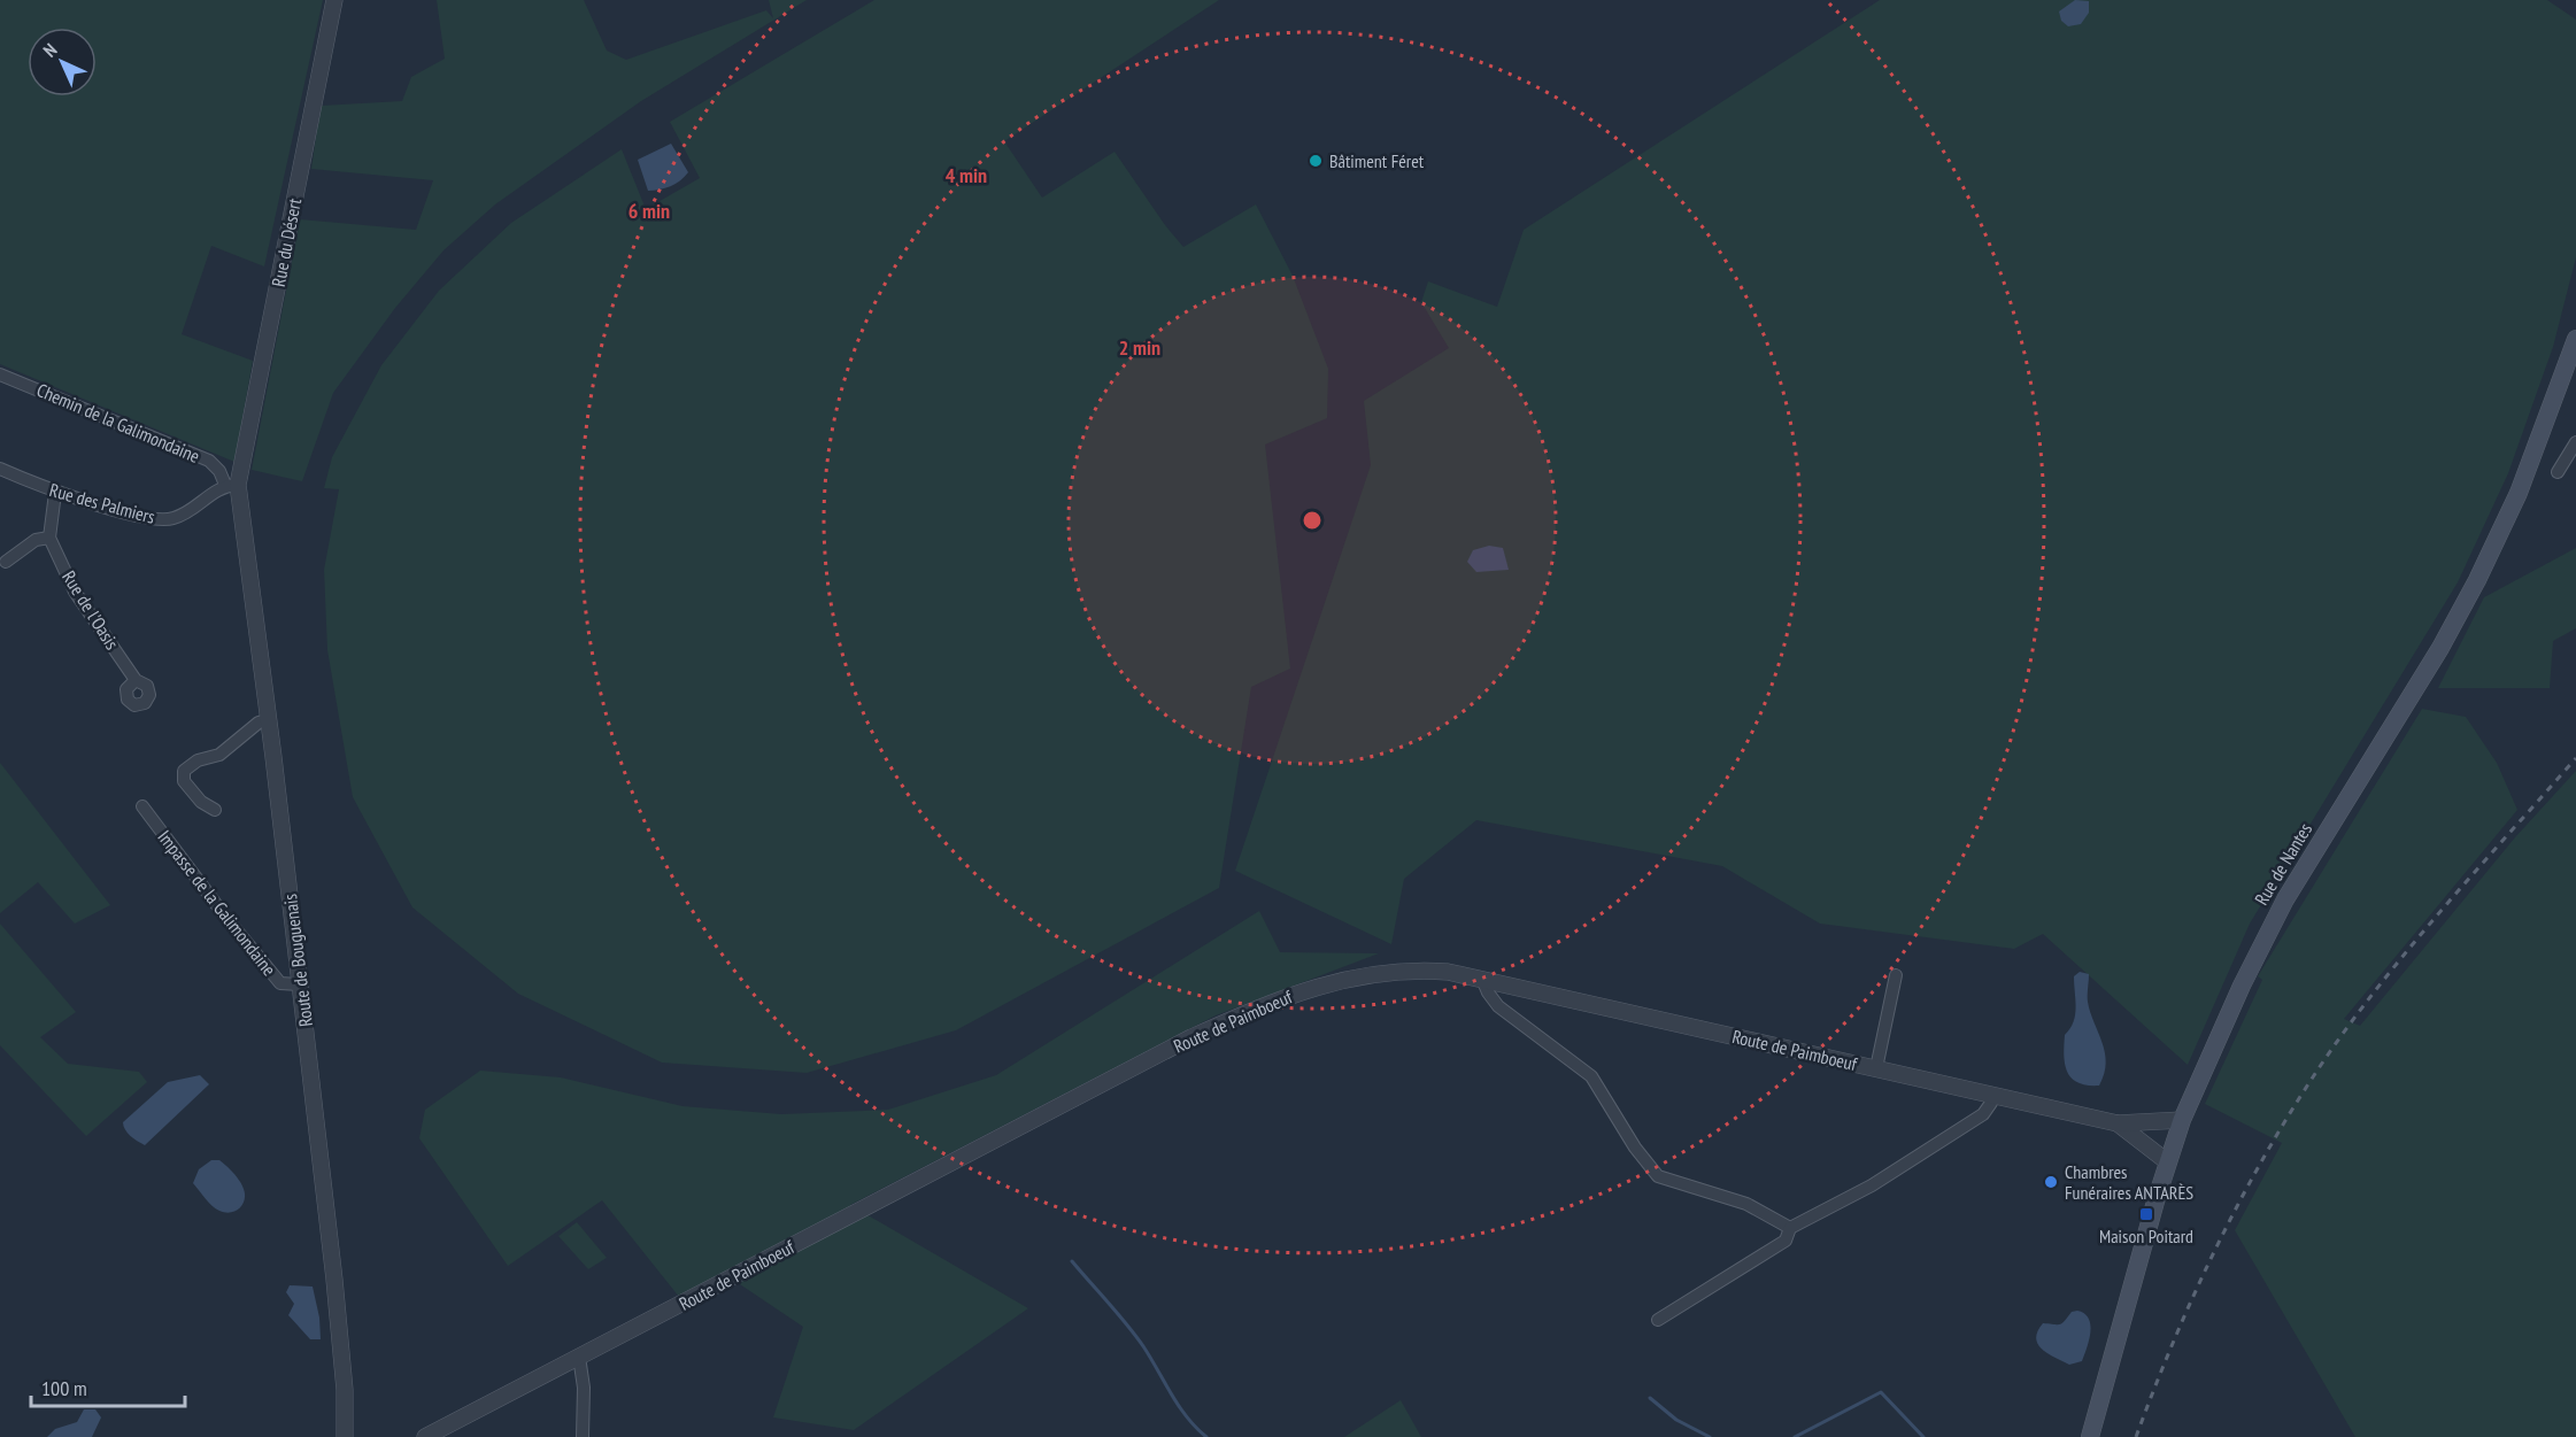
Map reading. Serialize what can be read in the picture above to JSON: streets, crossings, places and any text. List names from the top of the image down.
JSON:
{
  "streets": {
    "main road": ["Rue de Nantes"],
    "street": [
      "Rue du Désert",
      "Chemin de la Galimondaine",
      "Rue des Palmiers",
      "Rue de l'Oasis",
      "Impasse de la Galimondaine",
      "Route de Bouguenais",
      "Route de Paimboeuf"
    ]
  },
  "crossings": [
    ["Rue du Désert", "Chemin de la Galimondaine"],
    ["Rue du Désert", "Rue des Palmiers"],
    ["Rue du Désert", "Route de Bouguenais"],
    ["Chemin de la Galimondaine", "Rue des Palmiers"],
    ["Chemin de la Galimondaine", "Route de Bouguenais"],
    ["Rue des Palmiers", "Route de Bouguenais"],
    ["Rue de Nantes", "Route de Paimboeuf"],
    ["Impasse de la Galimondaine", "Route de Bouguenais"]
  ],
  "places": {
    "other": ["Bâtiment Féret", "Chambres Funéraires ANTARÈS"],
    "transit": ["Maison Poitard"]
  },
  "scale_bar": "100 m",
  "north": "top left",
  "rings": ["4 min", "6 min", "2 min"]
}
